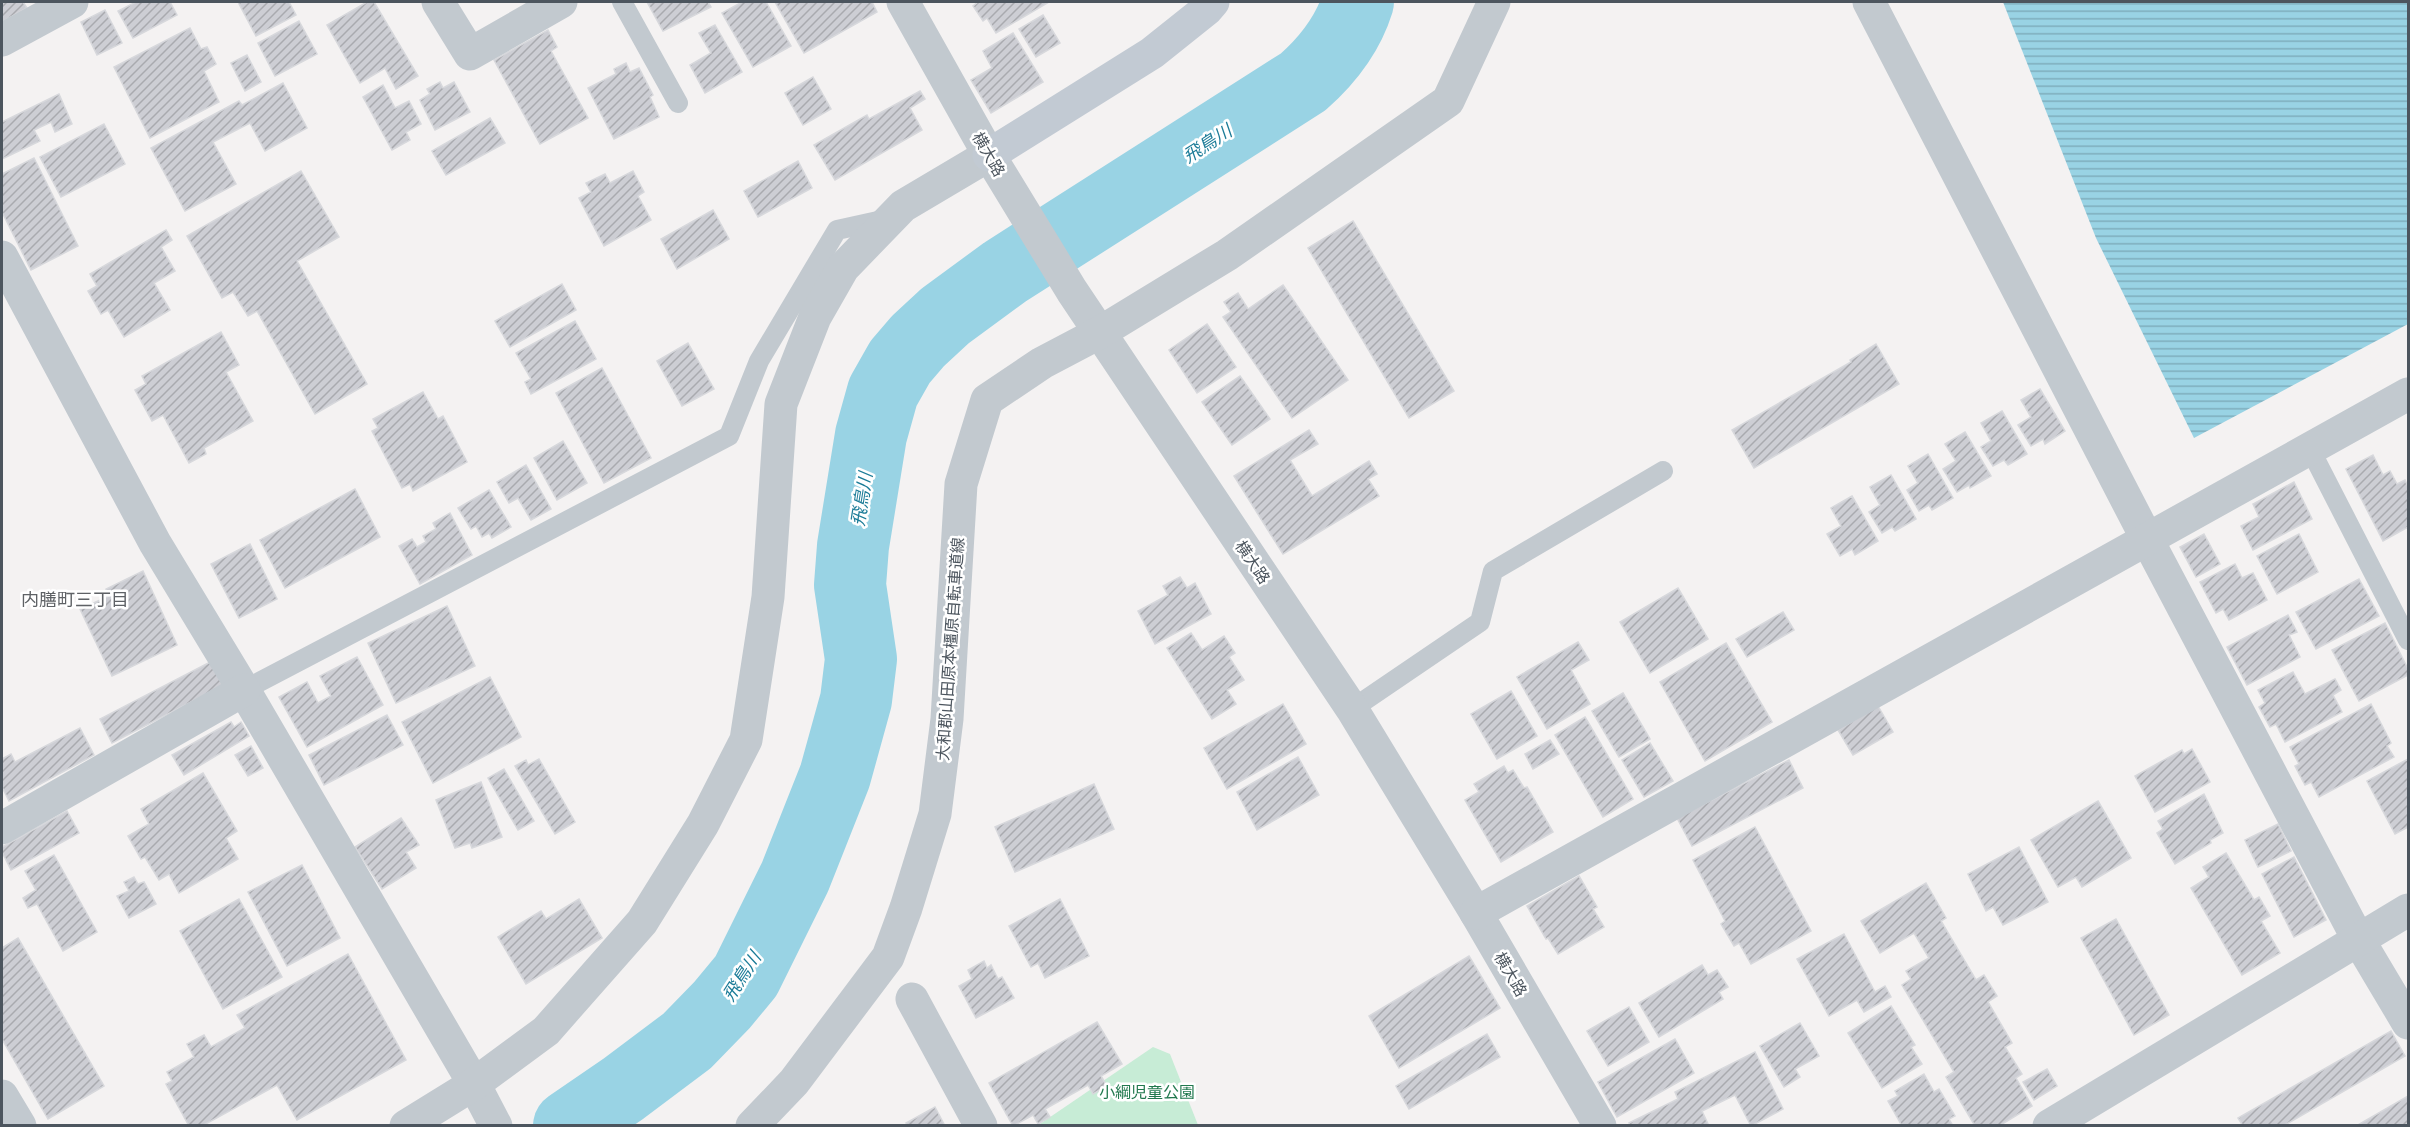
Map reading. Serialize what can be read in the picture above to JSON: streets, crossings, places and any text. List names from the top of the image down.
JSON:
{
  "streets": {
    "street": ["横大路", "大和郡山田原本橿原自転車道線"]
  },
  "crossings": [
    ["横大路", "大和郡山田原本橿原自転車道線"]
  ],
  "districts": ["内膳町三丁目"],
  "water": ["飛鳥川"],
  "parks": ["小綱児童公園"]
}
